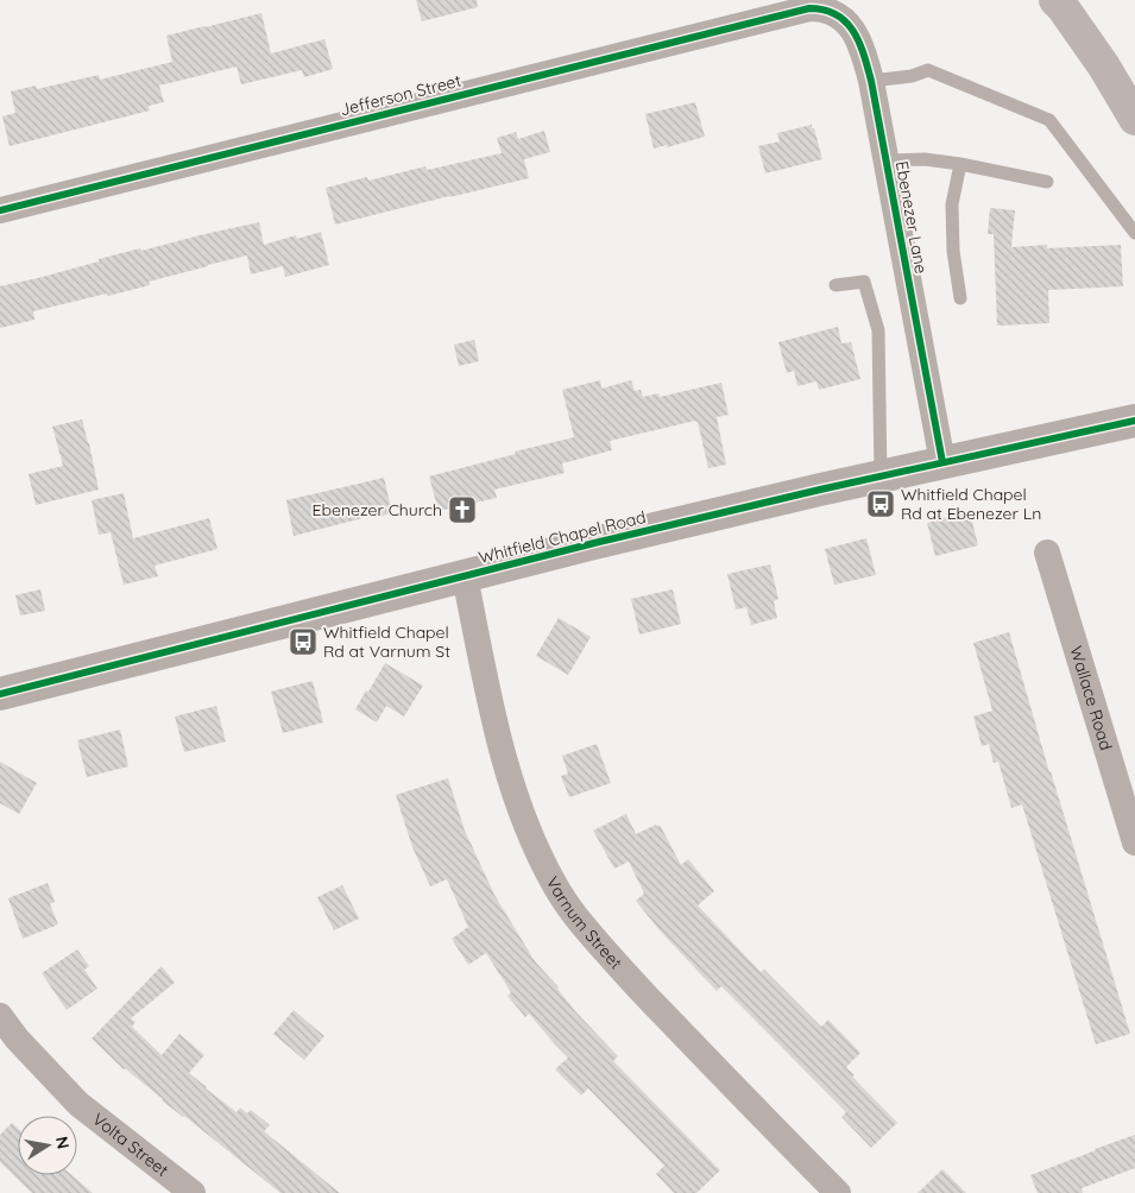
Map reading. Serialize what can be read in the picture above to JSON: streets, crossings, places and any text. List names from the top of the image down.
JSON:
{
  "streets": {
    "street": [
      "Jefferson Street",
      "Ebenezer Lane",
      "Whitfield Chapel Road",
      "Wallace Road",
      "Varnum Street",
      "Volta Street"
    ]
  },
  "crossings": [
    ["Jefferson Street", "Ebenezer Lane"],
    ["Ebenezer Lane", "Whitfield Chapel Road"],
    ["Whitfield Chapel Road", "Varnum Street"]
  ],
  "places": {
    "bus stop": ["Whitfield Chapel Rd at Ebenezer Ln", "Whitfield Chapel Rd at Varnum St"],
    "church": ["Ebenezer Church"]
  },
  "north": "right"
}
